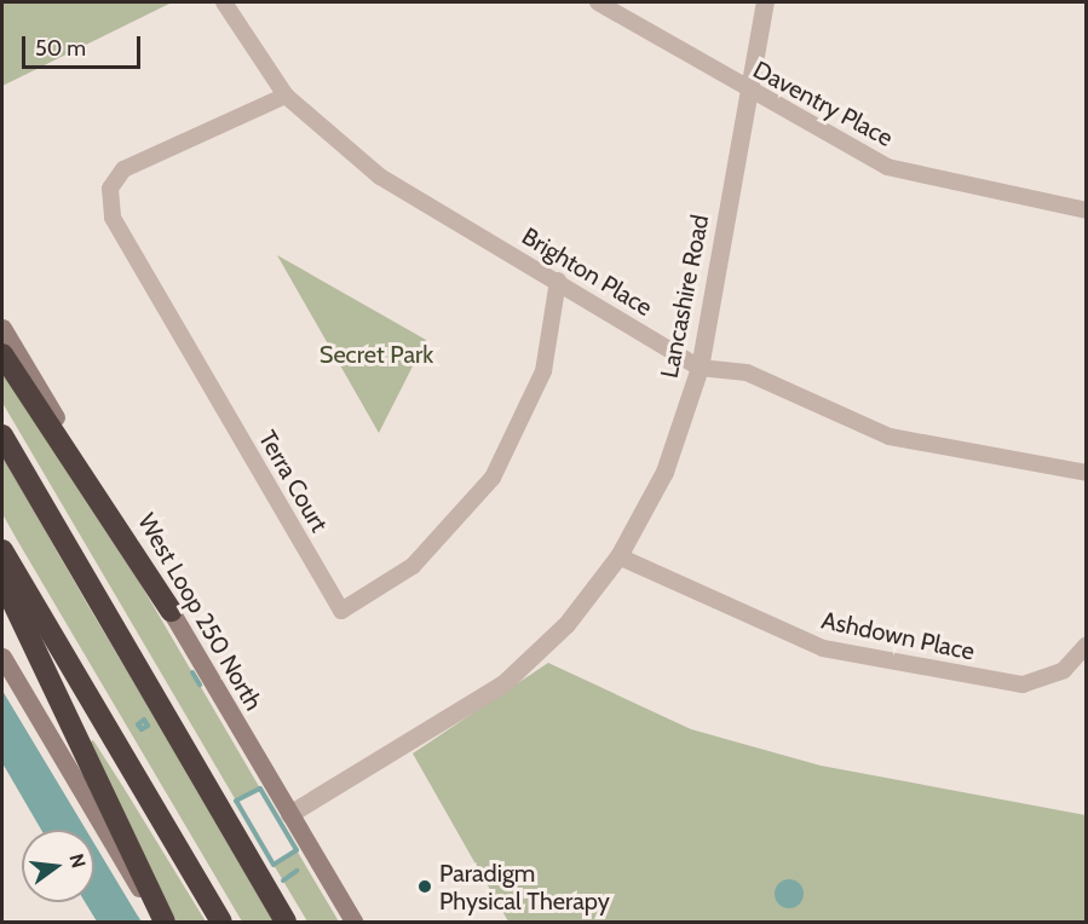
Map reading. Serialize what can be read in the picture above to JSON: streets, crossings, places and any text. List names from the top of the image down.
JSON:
{
  "streets": {
    "main road": ["West Loop 250 North"],
    "street": [
      "Daventry Place",
      "Brighton Place",
      "Lancashire Road",
      "Terra Court",
      "Ashdown Place"
    ]
  },
  "crossings": [
    ["Daventry Place", "Lancashire Road"],
    ["Brighton Place", "Lancashire Road"],
    ["Brighton Place", "Terra Court"],
    ["Lancashire Road", "West Loop 250 North"],
    ["Lancashire Road", "Ashdown Place"]
  ],
  "parks": ["Secret Park"],
  "places": ["Paradigm Physical Therapy"],
  "scale_bar": "50 m",
  "north": "right"
}
